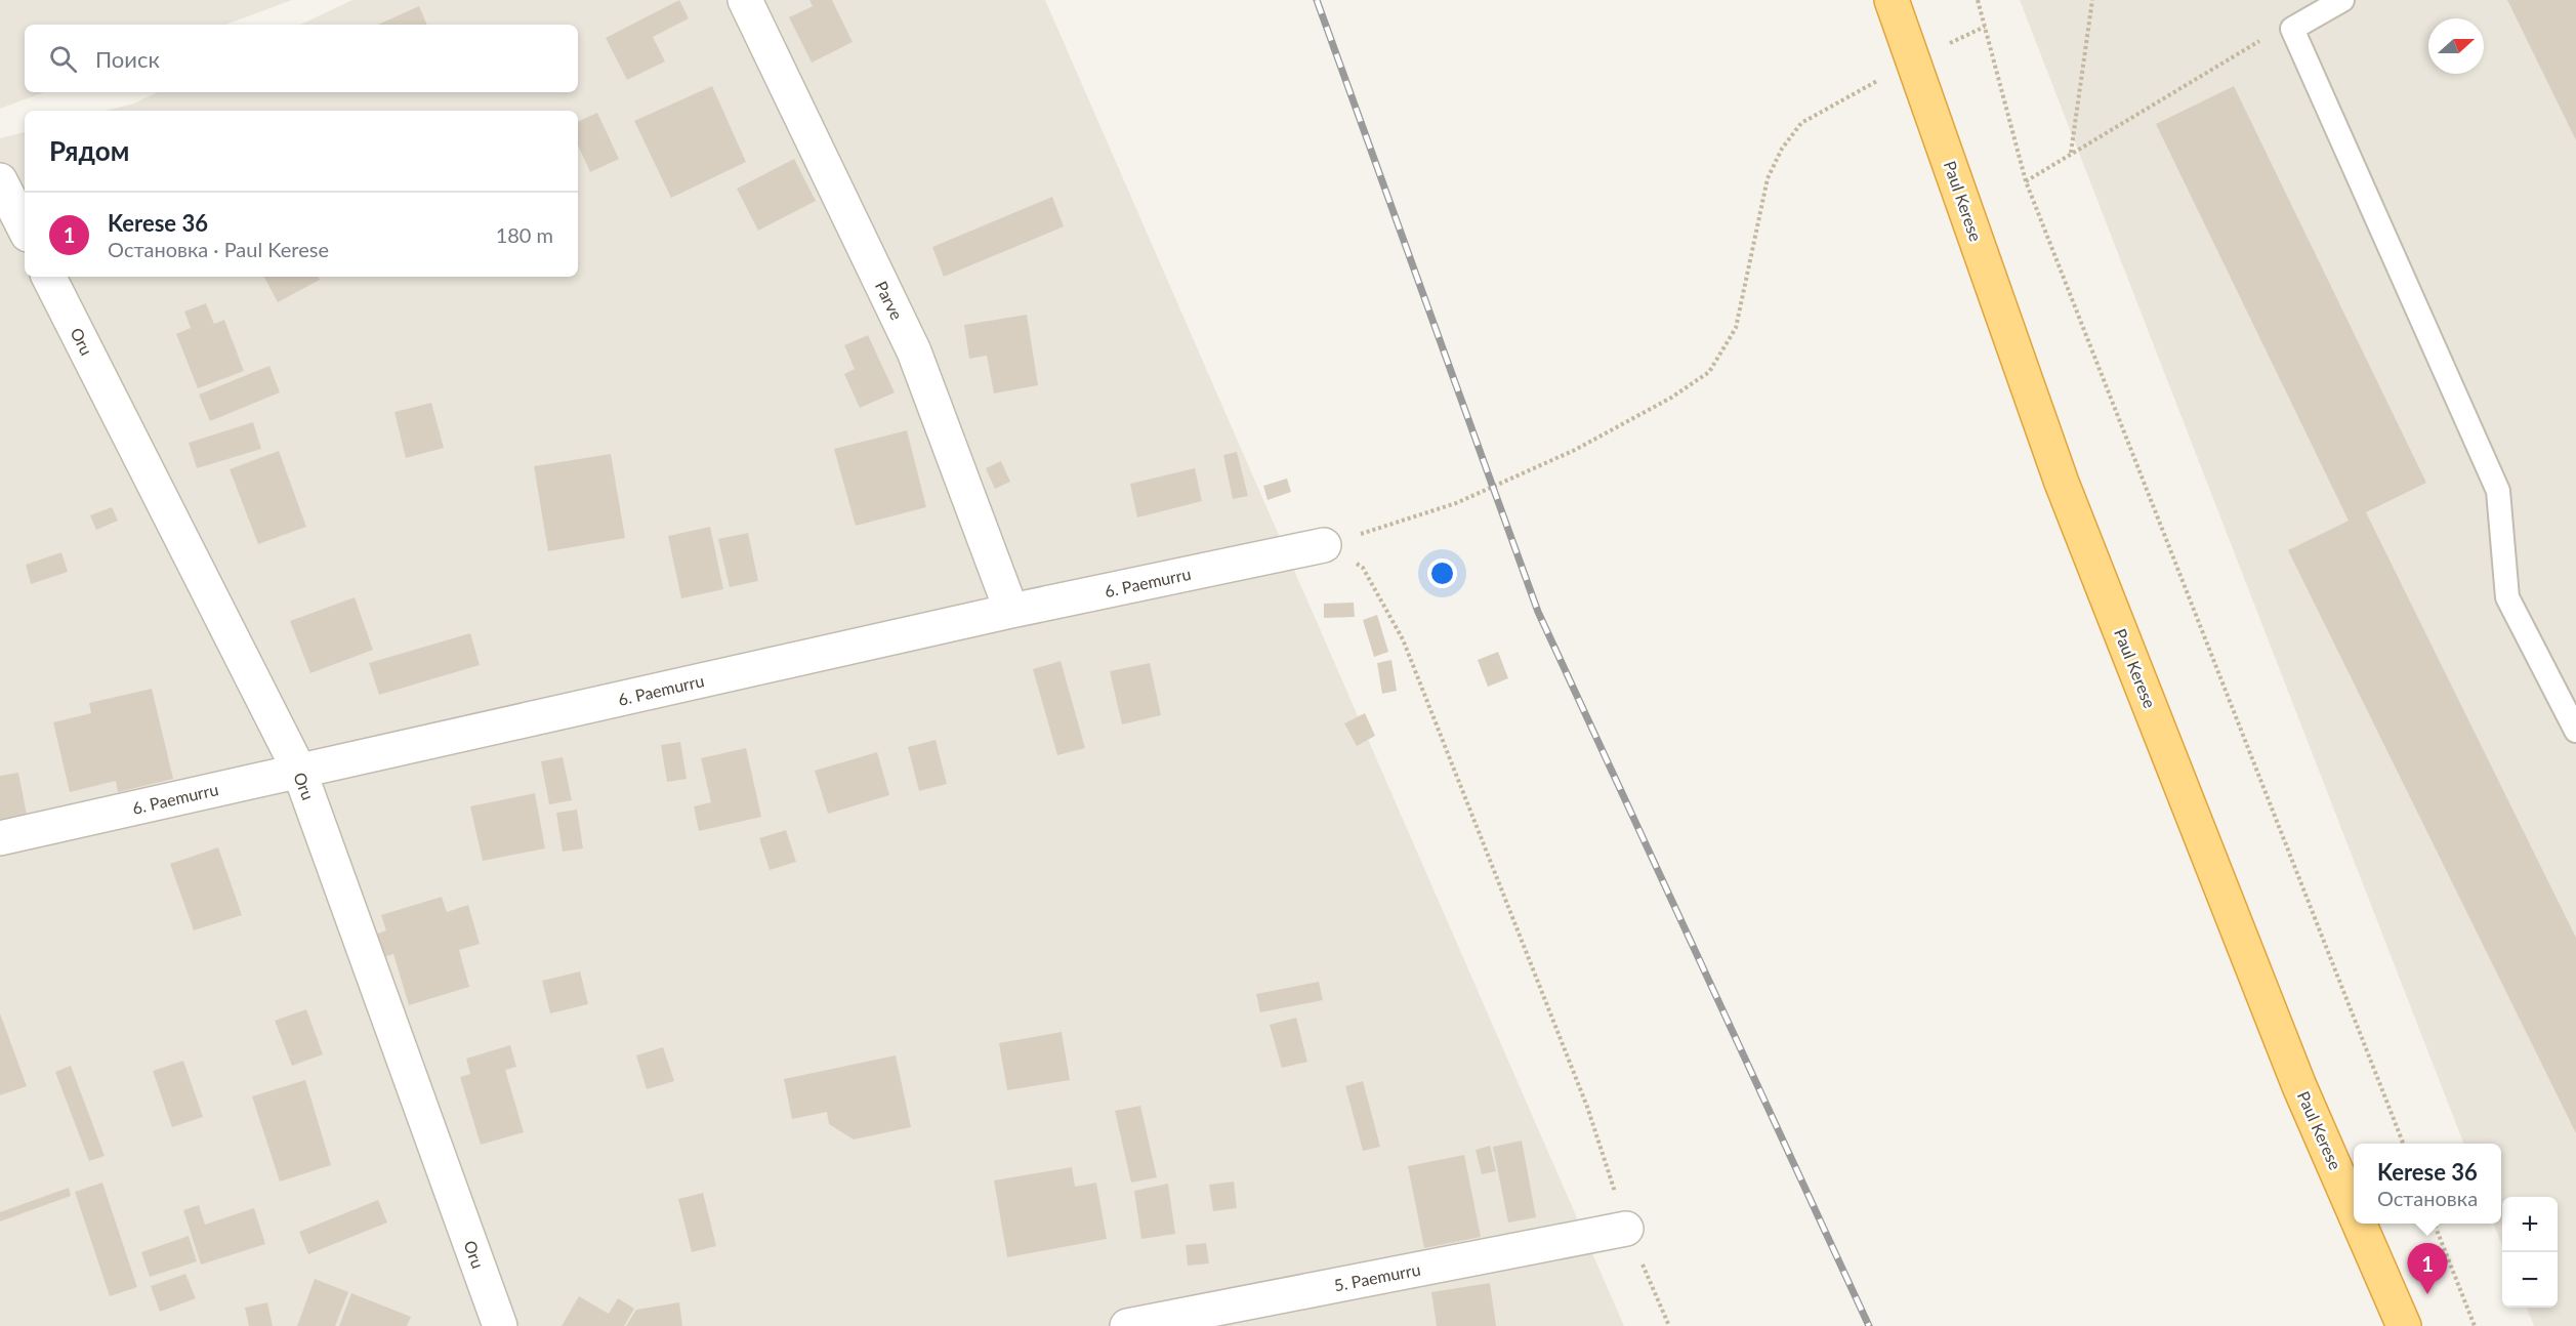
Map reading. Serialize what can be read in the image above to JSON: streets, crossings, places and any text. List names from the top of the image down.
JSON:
{
  "streets": {
    "highway": ["Paul Kerese"],
    "street": [
      "Parve",
      "Oru",
      "6. Paemurru",
      "5. Paemurru"
    ]
  },
  "crossings": [
    ["Parve", "6. Paemurru"],
    ["Oru", "6. Paemurru"]
  ],
  "north": "right",
  "page": {
    "search": "Поиск",
    "heading": "Рядом",
    "list": [
      {
        "mark": "1",
        "name": "Kerese 36",
        "note": "Остановка · Paul Kerese",
        "value": "180 m"
      }
    ],
    "popup": ["Kerese 36", "Остановка"],
    "map_buttons": ["+", "−"],
    "pins": "1"
  }
}
